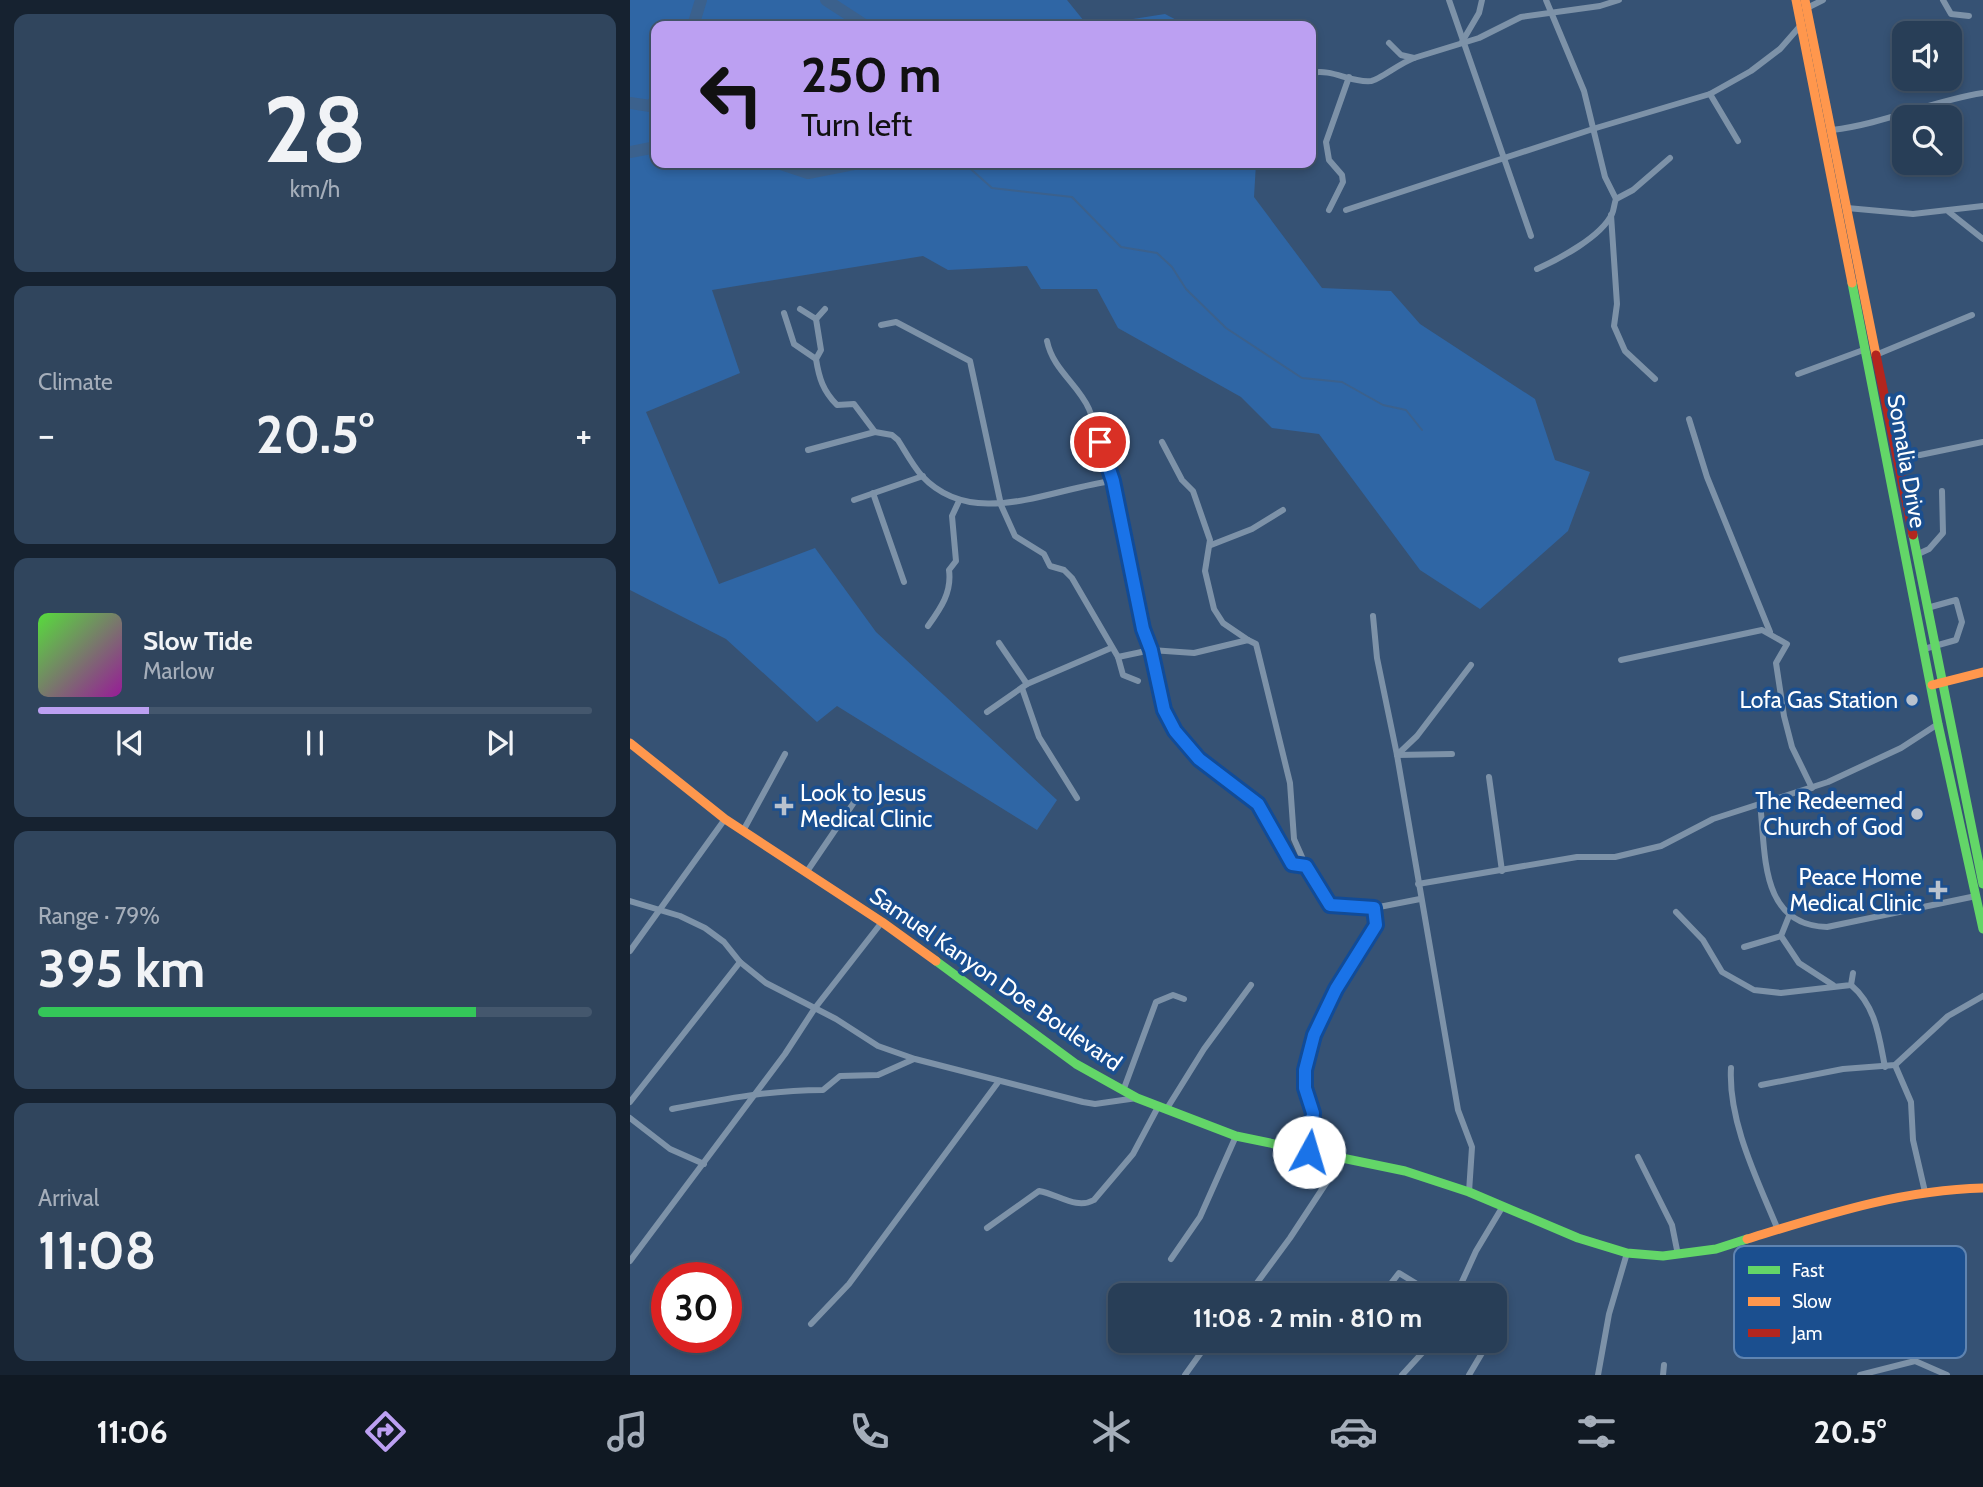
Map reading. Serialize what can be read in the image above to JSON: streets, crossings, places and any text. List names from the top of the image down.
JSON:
{
  "streets": {
    "main road": ["Somalia Drive", "Samuel Kanyon Doe Boulevard"]
  },
  "places": {
    "other": ["Lofa Gas Station", "The Redeemed Church of God"],
    "health": ["Look to Jesus Medical Clinic", "Peace Home Medical Clinic"]
  },
  "legend": ["Fast", "Slow", "Jam"],
  "page": {
    "tile": [
      ["28", "km/h"],
      "Climate",
      ["Range · 79%", "395 km"],
      ["Arrival", "11:08"]
    ],
    "turn": ["250 m", "Turn left"],
    "heat": ["−", "20.5°", "+"],
    "song": ["Slow Tide", "Marlow"],
    "limit": "30",
    "trip": "11:08 · 2 min · 810 m",
    "tabs": ["11:06", "20.5°"]
  }
}
